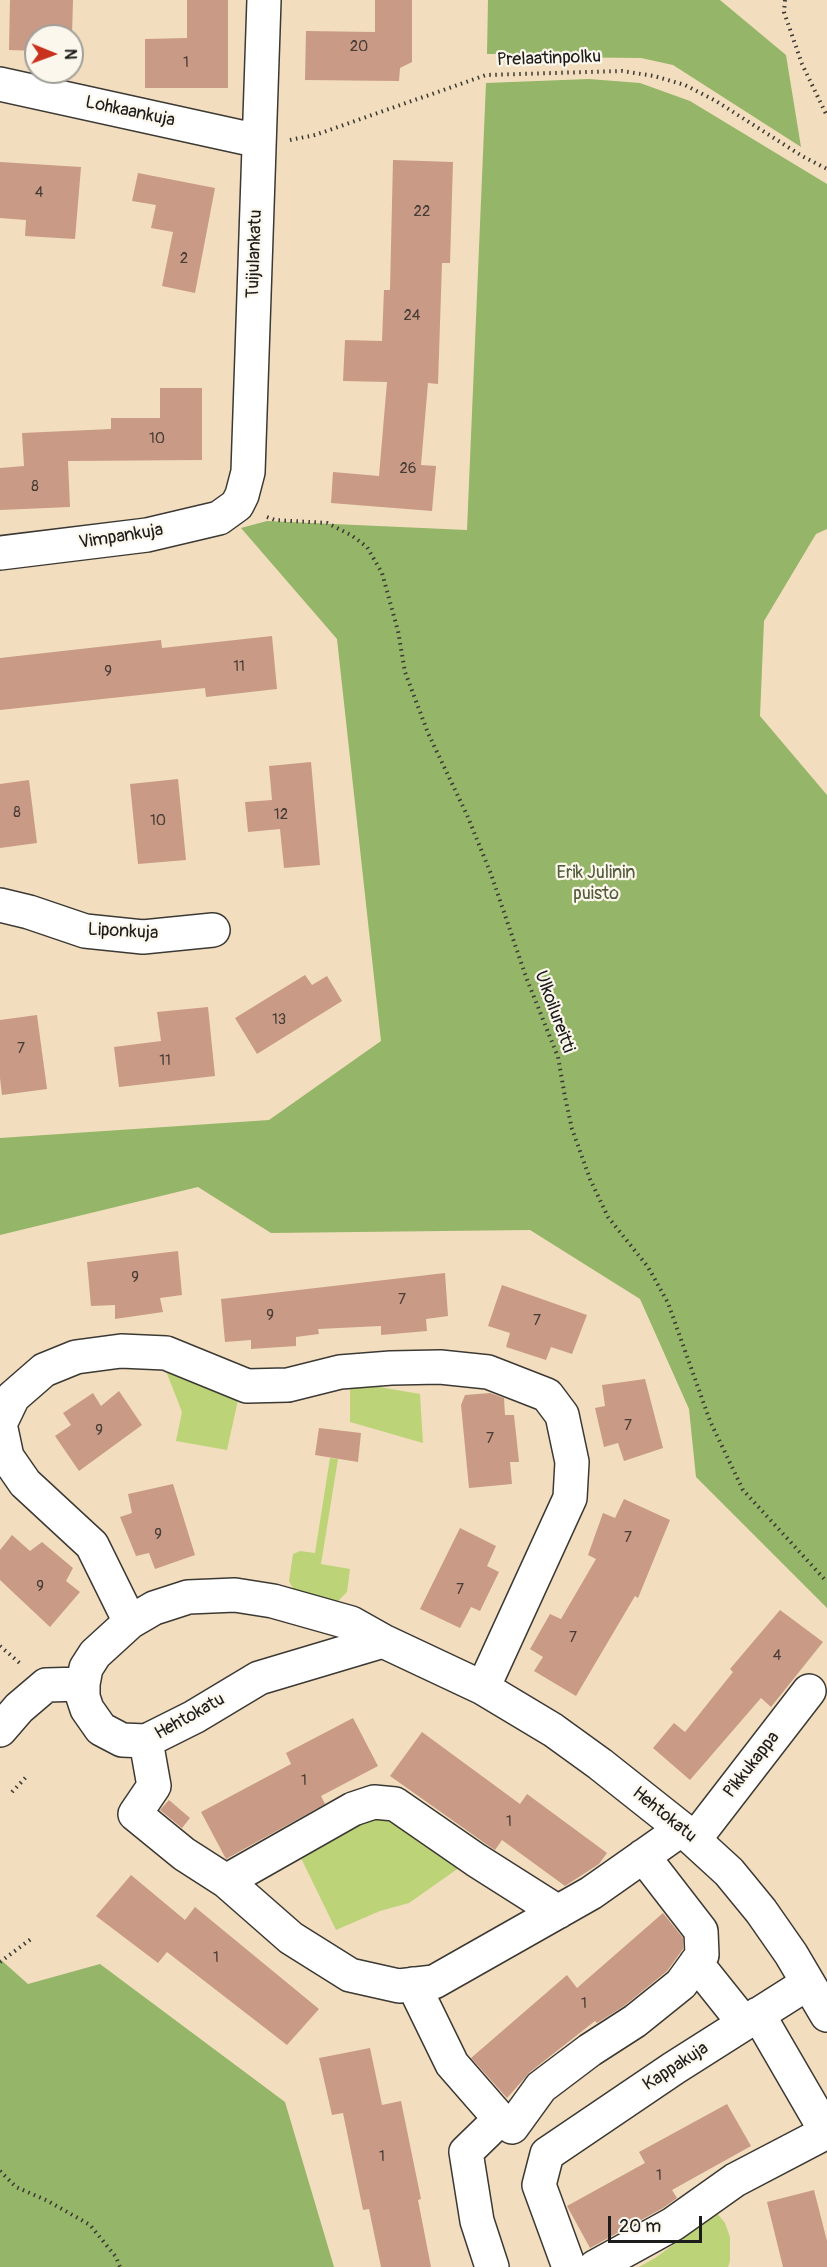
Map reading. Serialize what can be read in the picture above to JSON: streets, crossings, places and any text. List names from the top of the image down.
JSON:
{
  "streets": {
    "street": [
      "Lohkaankuja",
      "Tuijulankatu",
      "Vimpankuja",
      "Liponkuja",
      "Hehtokatu",
      "Pikkukappa",
      "Kappakuja"
    ],
    "path": ["Prelaatinpolku", "Ulkoilureitti"]
  },
  "crossings": [
    ["Prelaatinpolku", "Lohkaankuja"],
    ["Prelaatinpolku", "Tuijulankatu"],
    ["Lohkaankuja", "Tuijulankatu"],
    ["Tuijulankatu", "Vimpankuja"],
    ["Tuijulankatu", "Ulkoilureitti"],
    ["Vimpankuja", "Ulkoilureitti"],
    ["Hehtokatu", "Pikkukappa"],
    ["Hehtokatu", "Kappakuja"]
  ],
  "parks": ["Erik Julinin puisto"],
  "house_numbers": [
    "20",
    "1",
    "4",
    "22",
    "2",
    "24",
    "10",
    "26",
    "8",
    "11",
    "9",
    "8",
    "12",
    "10",
    "13",
    "7",
    "11",
    "9",
    "7",
    "9",
    "7",
    "7",
    "9",
    "7",
    "9",
    "7",
    "9",
    "7",
    "7",
    "4",
    "1",
    "1",
    "1",
    "1",
    "1",
    "1"
  ],
  "scale_bar": "20 m",
  "north": "right"
}
